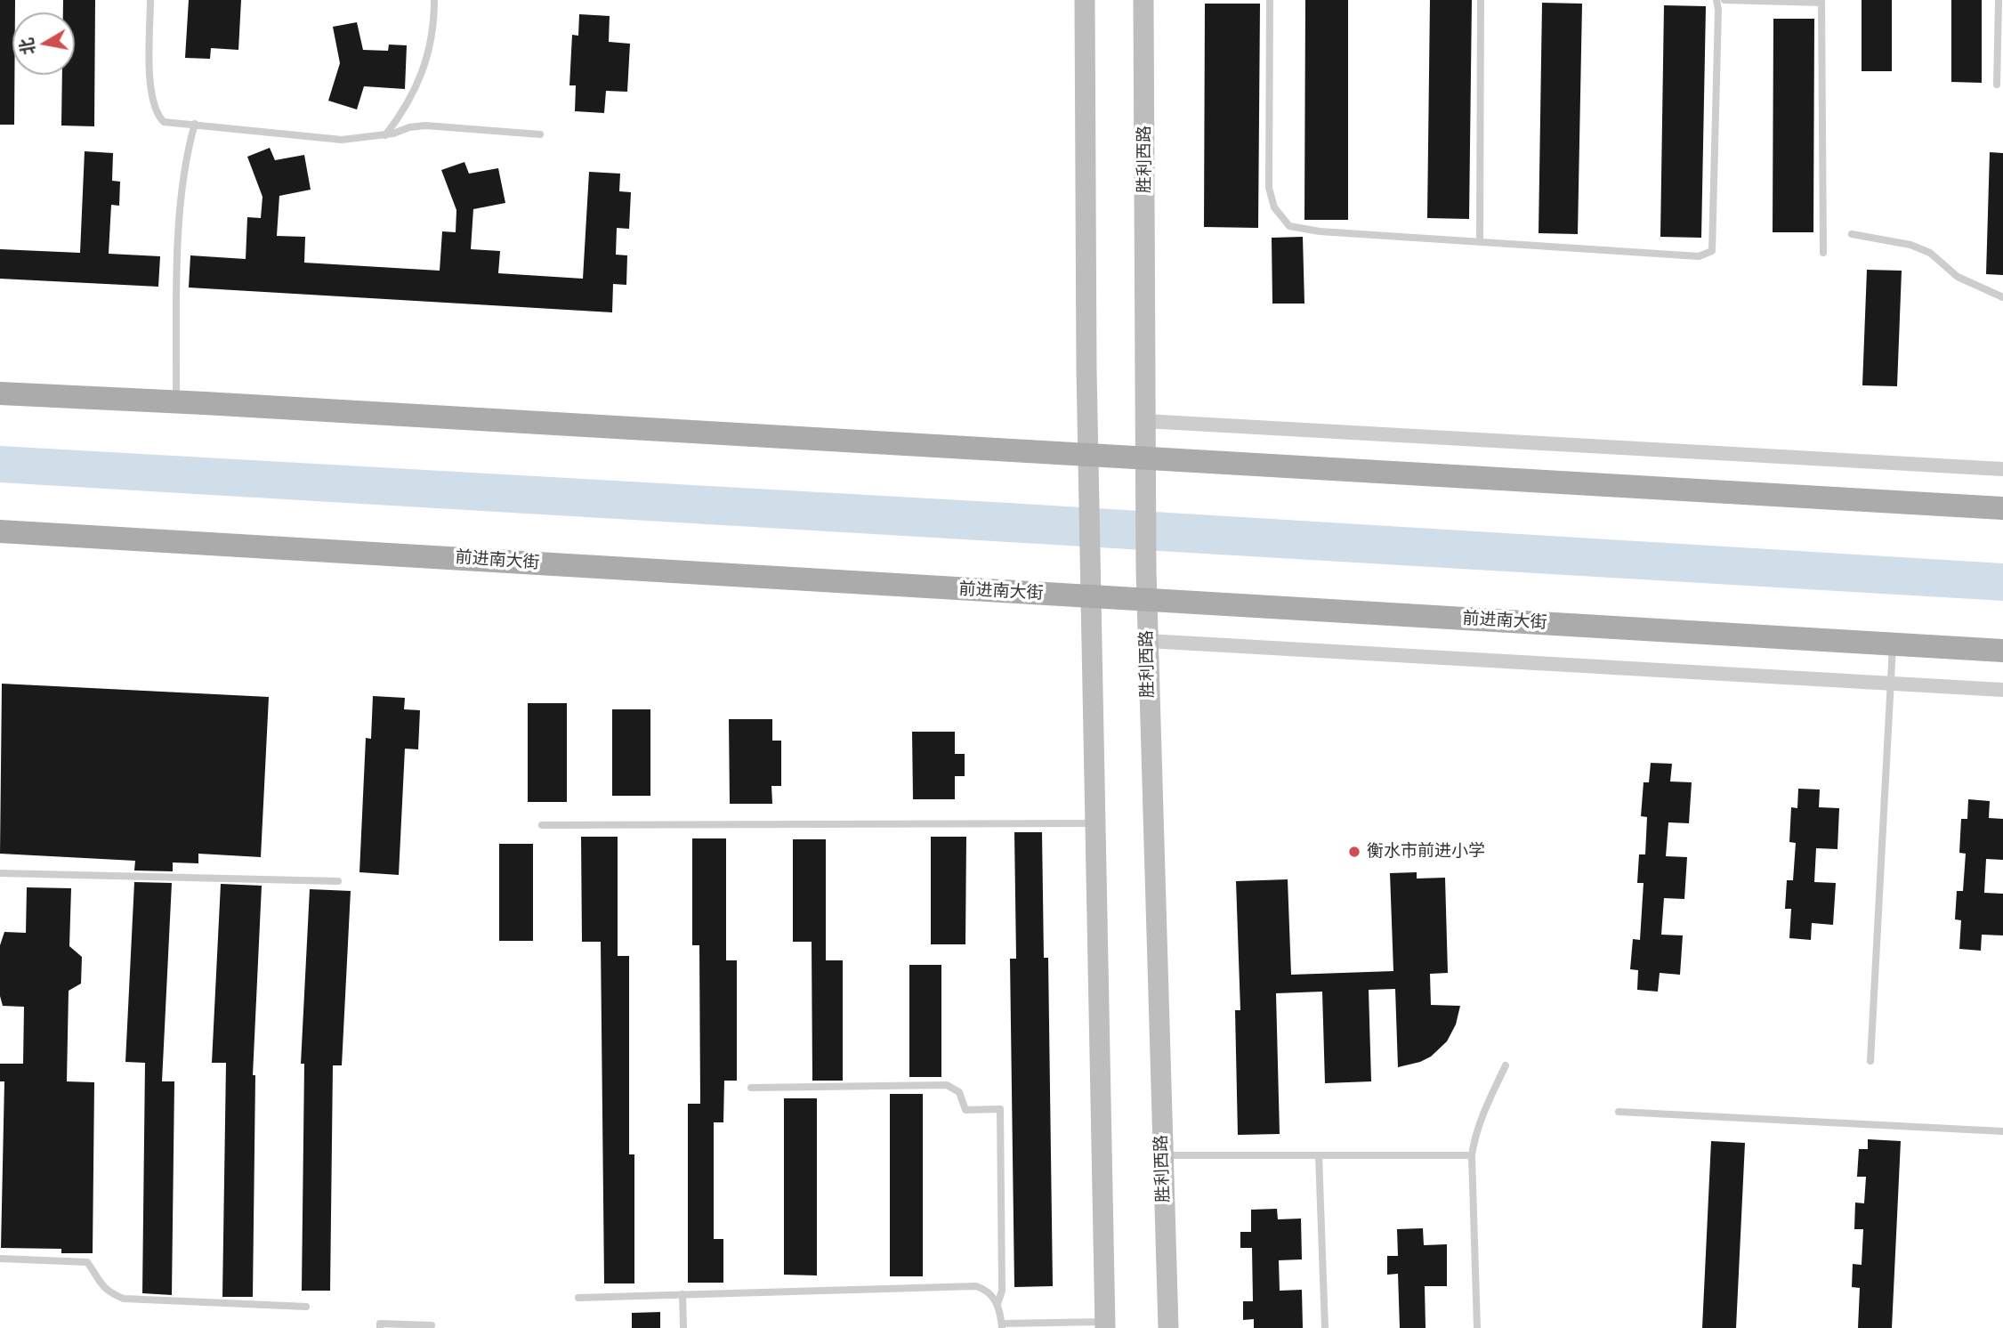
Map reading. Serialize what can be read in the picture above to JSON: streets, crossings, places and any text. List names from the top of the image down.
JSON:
{
  "streets": {
    "main road": ["胜利西路", "前进南大街"]
  },
  "crossings": [
    ["胜利西路", "前进南大街"]
  ],
  "places": ["衡水市前进小学"],
  "north": "left"
}
